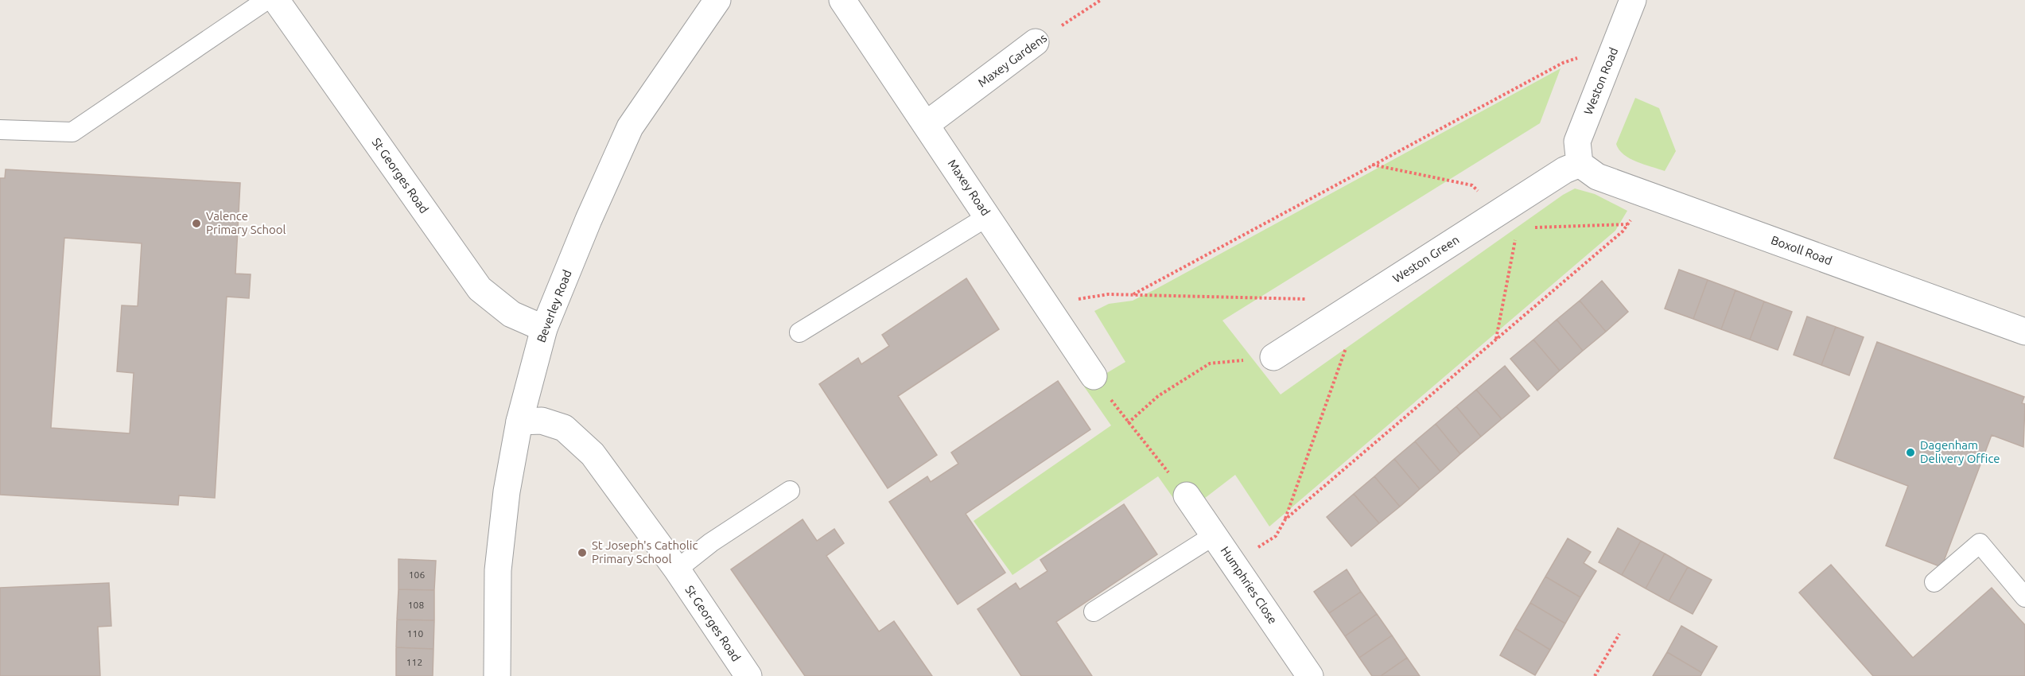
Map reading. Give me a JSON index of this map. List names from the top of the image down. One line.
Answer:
{"streets":{"street":["Maxey Gardens","Weston Road","St Georges Road","Maxey Road","Boxoll Road","Weston Green","Beverley Road","Humphries Close"]},"crossings":[["Maxey Gardens","Maxey Road"],["Weston Road","Boxoll Road"],["Weston Road","Weston Green"],["St Georges Road","Beverley Road"],["Boxoll Road","Weston Green"]],"places":["Valence Primary School","Dagenham Delivery Office","St Joseph's Catholic Primary School"],"house_numbers":["106","108","110","112"]}
